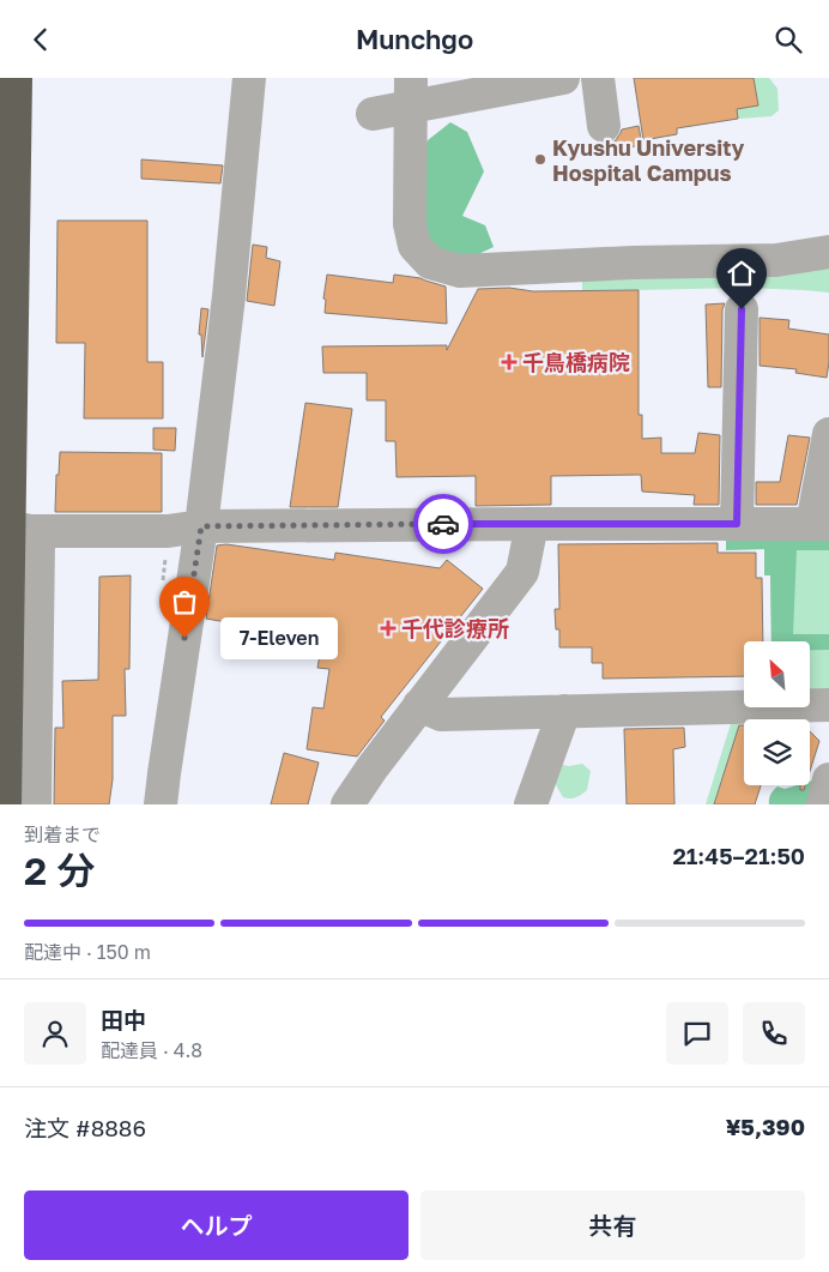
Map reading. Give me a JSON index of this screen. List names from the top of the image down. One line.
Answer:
{"places":{"other":["Kyushu University Hospital Campus","7-Eleven"],"health":["千鳥橋病院","千代診療所"]},"north":"top left","page":{"header":"Munchgo","bubble":"7-Eleven","heading":["2 分","到着まで","21:45–21:50"],"panel":["田中","配達員 · 4.8","注文 #8886","¥5,390"],"bar":"配達中 · 150 m","buttons":["ヘルプ","共有"]}}
